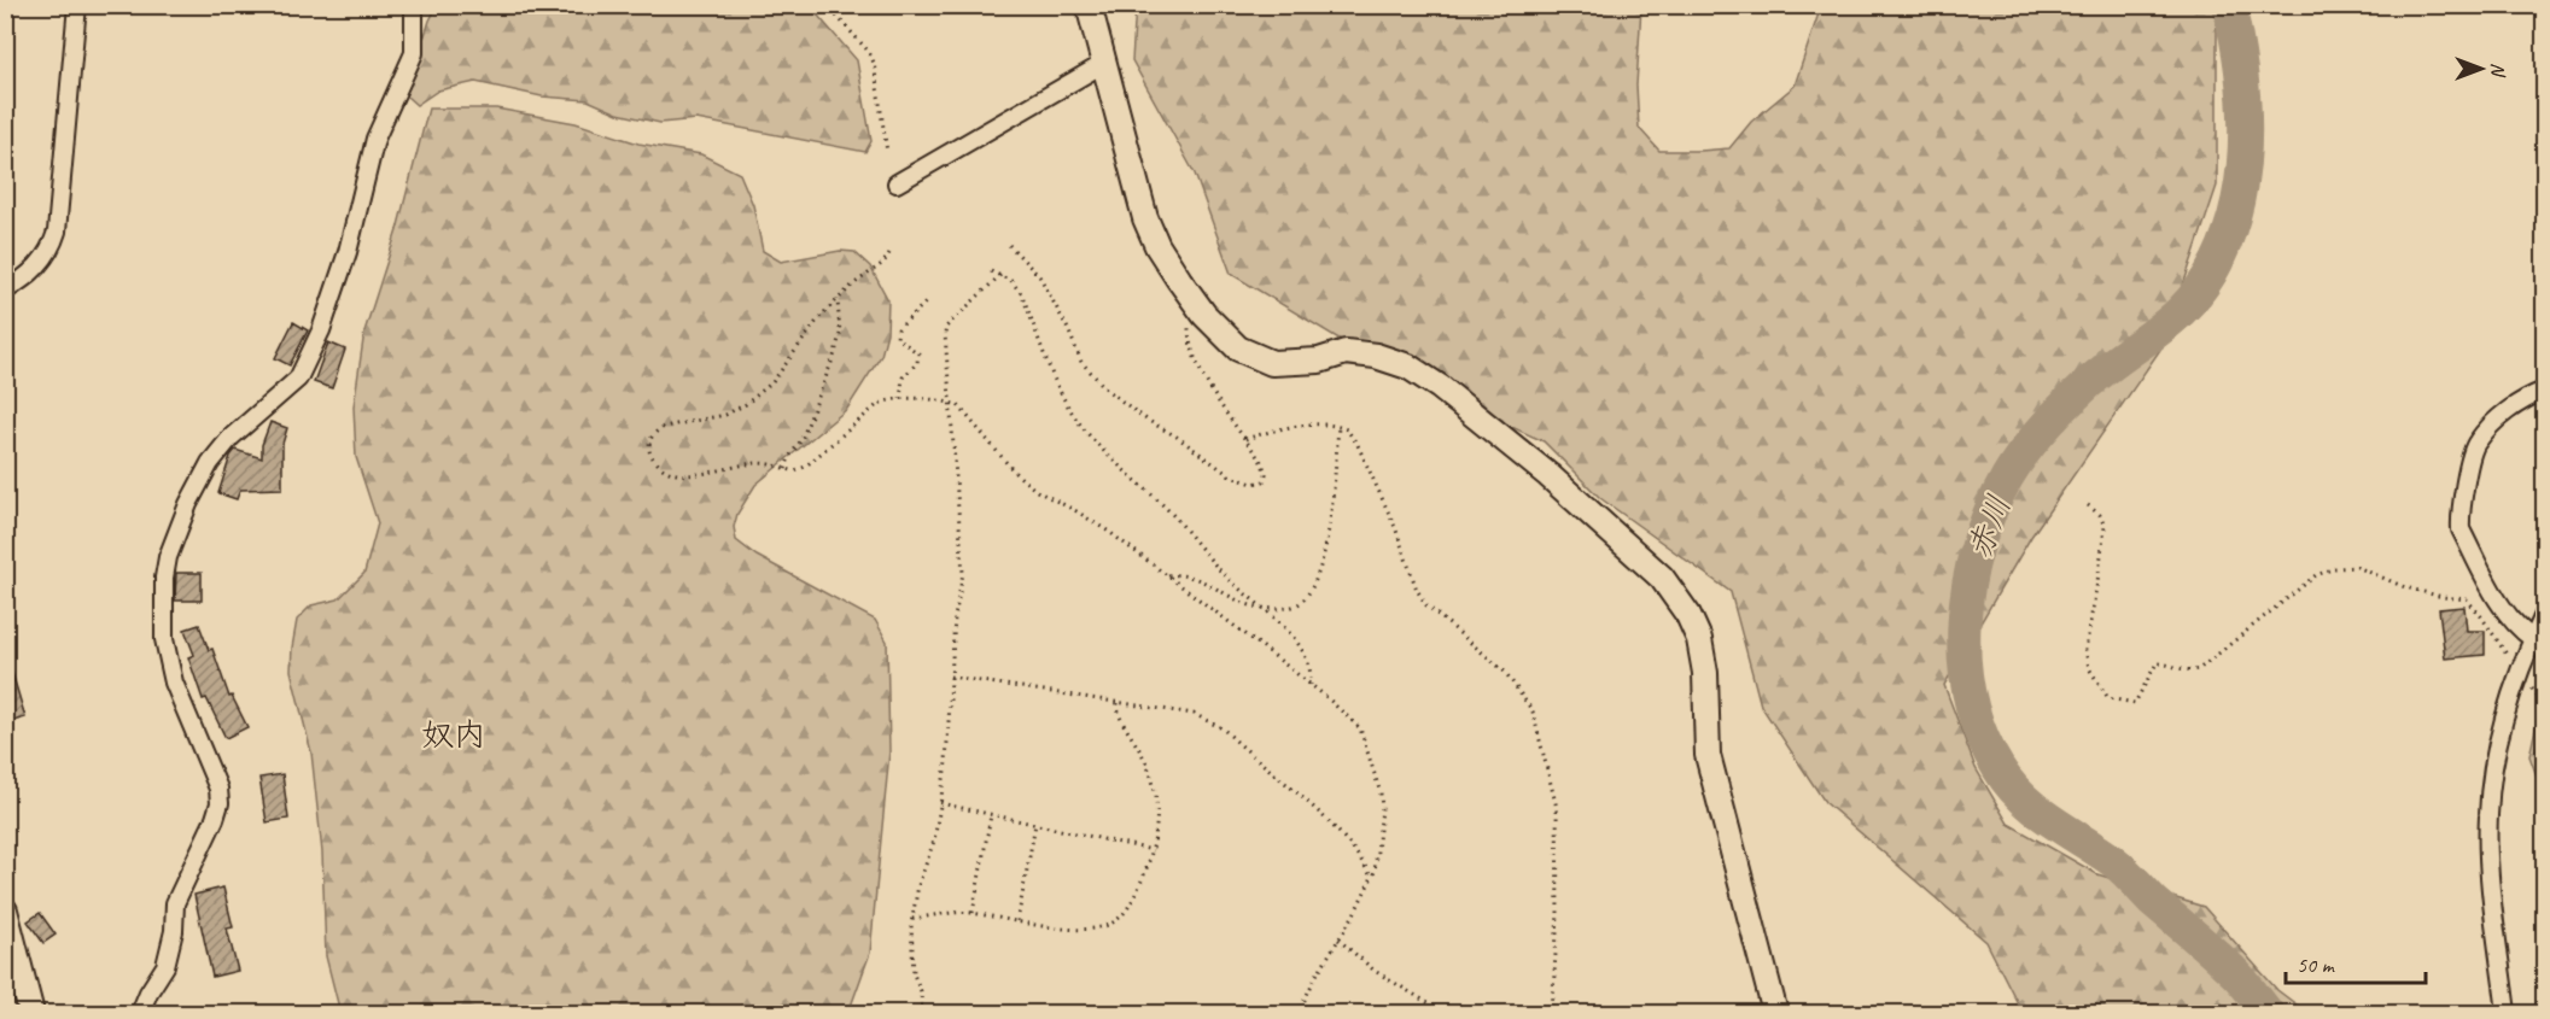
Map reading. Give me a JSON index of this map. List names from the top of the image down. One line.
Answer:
{"districts":["奴内"],"water":["赤川"],"scale_bar":"50 m","north":"right"}
